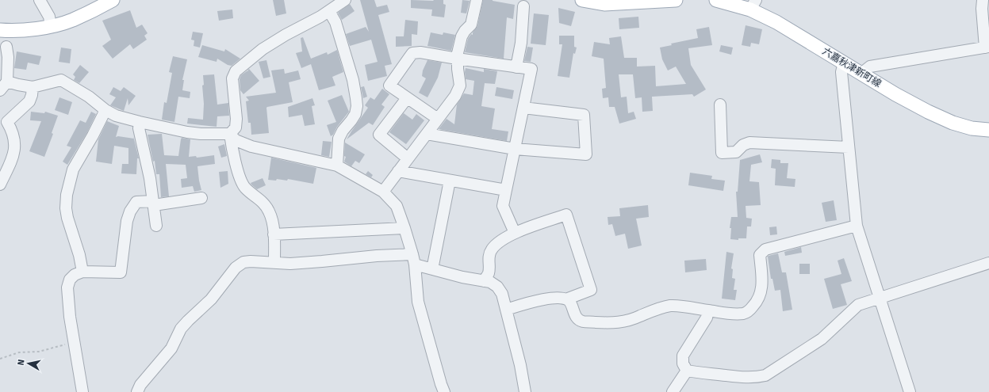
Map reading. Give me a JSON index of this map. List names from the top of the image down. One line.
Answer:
{"streets":{"main road":["六嘉秋津新町線"]},"north":"left"}
